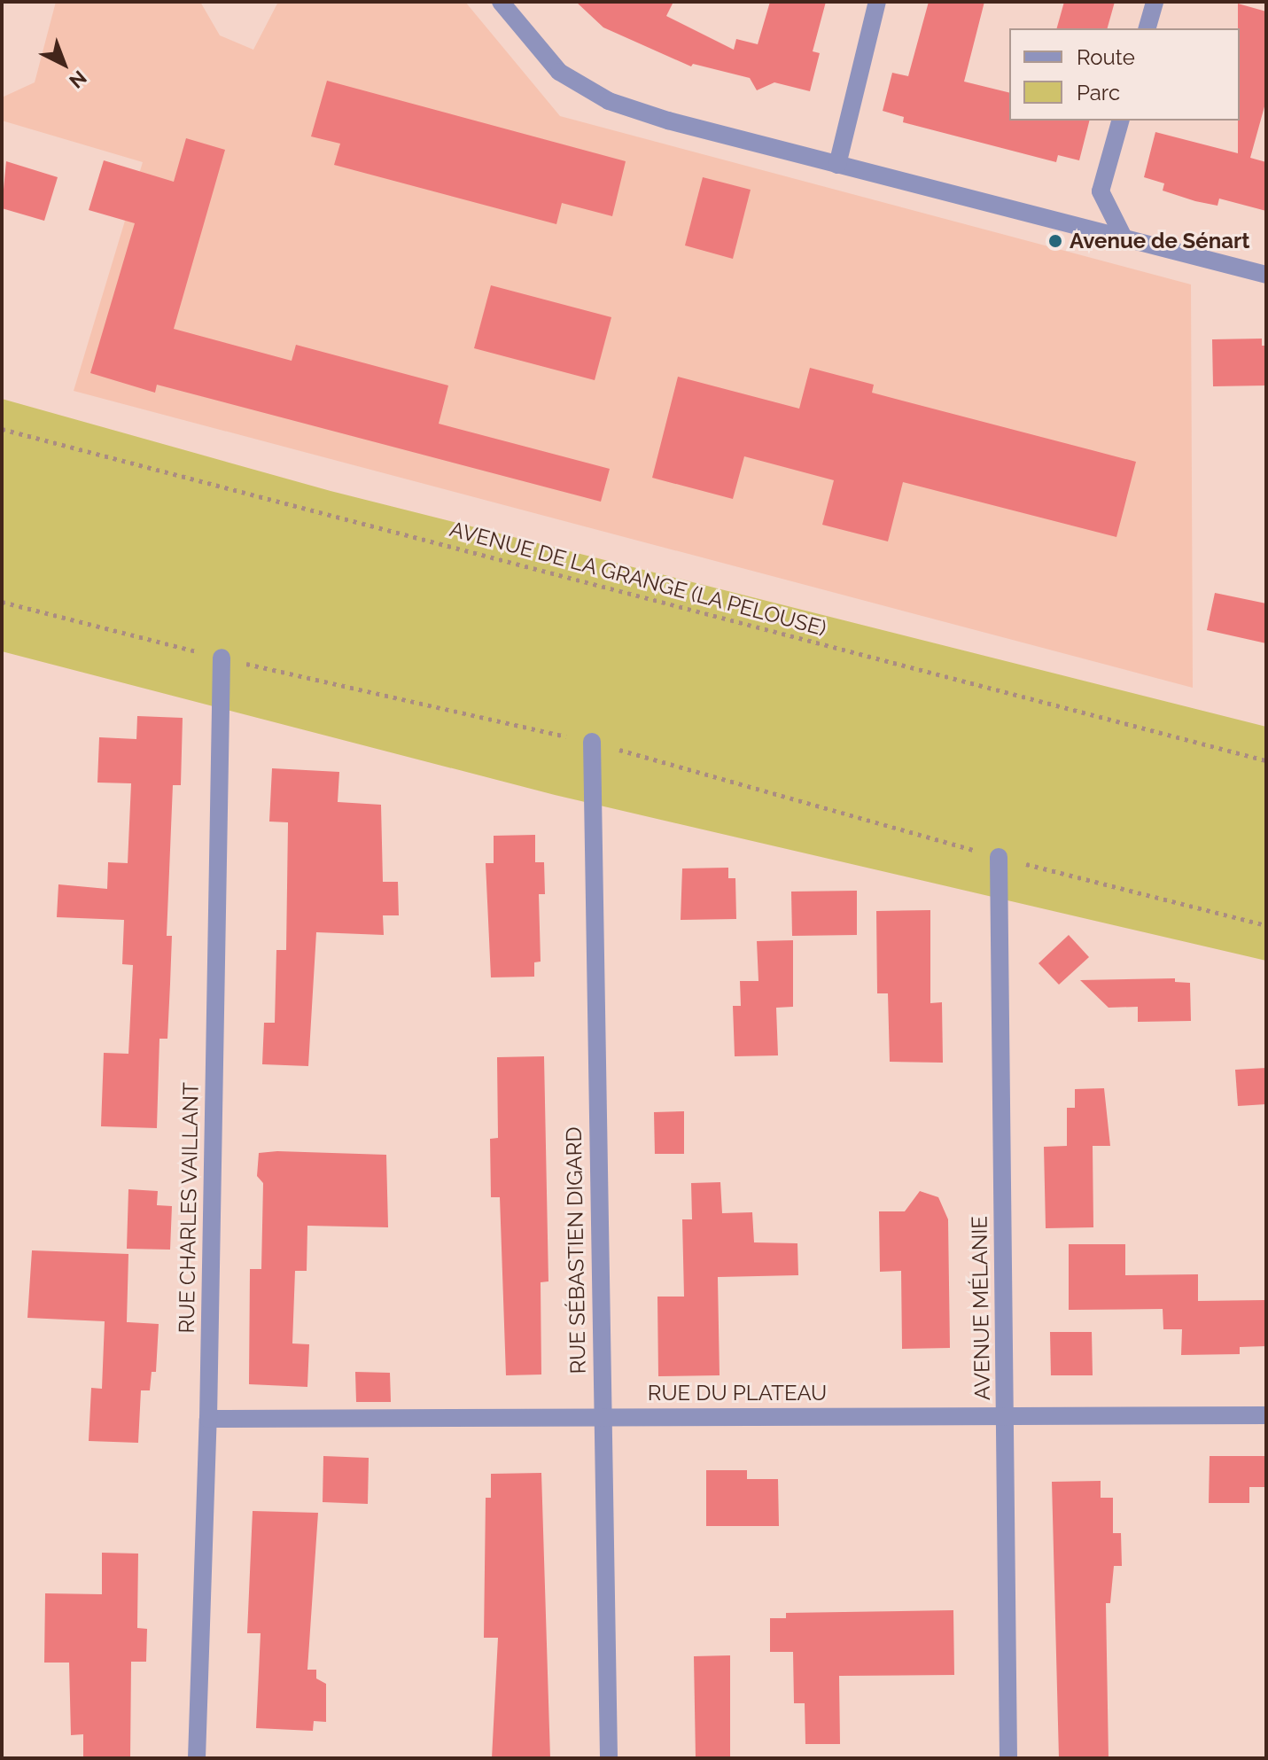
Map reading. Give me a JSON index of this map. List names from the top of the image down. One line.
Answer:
{"streets":{"street":["RUE CHARLES VAILLANT","RUE SÉBASTIEN DIGARD","AVENUE MÉLANIE","RUE DU PLATEAU"],"path":["AVENUE DE LA GRANGE (LA PELOUSE)"]},"crossings":[["RUE CHARLES VAILLANT","RUE DU PLATEAU"],["RUE SÉBASTIEN DIGARD","RUE DU PLATEAU"],["AVENUE MÉLANIE","RUE DU PLATEAU"]],"places":["Avenue de Sénart"],"legend":["Route","Parc"],"north":"bottom right"}
